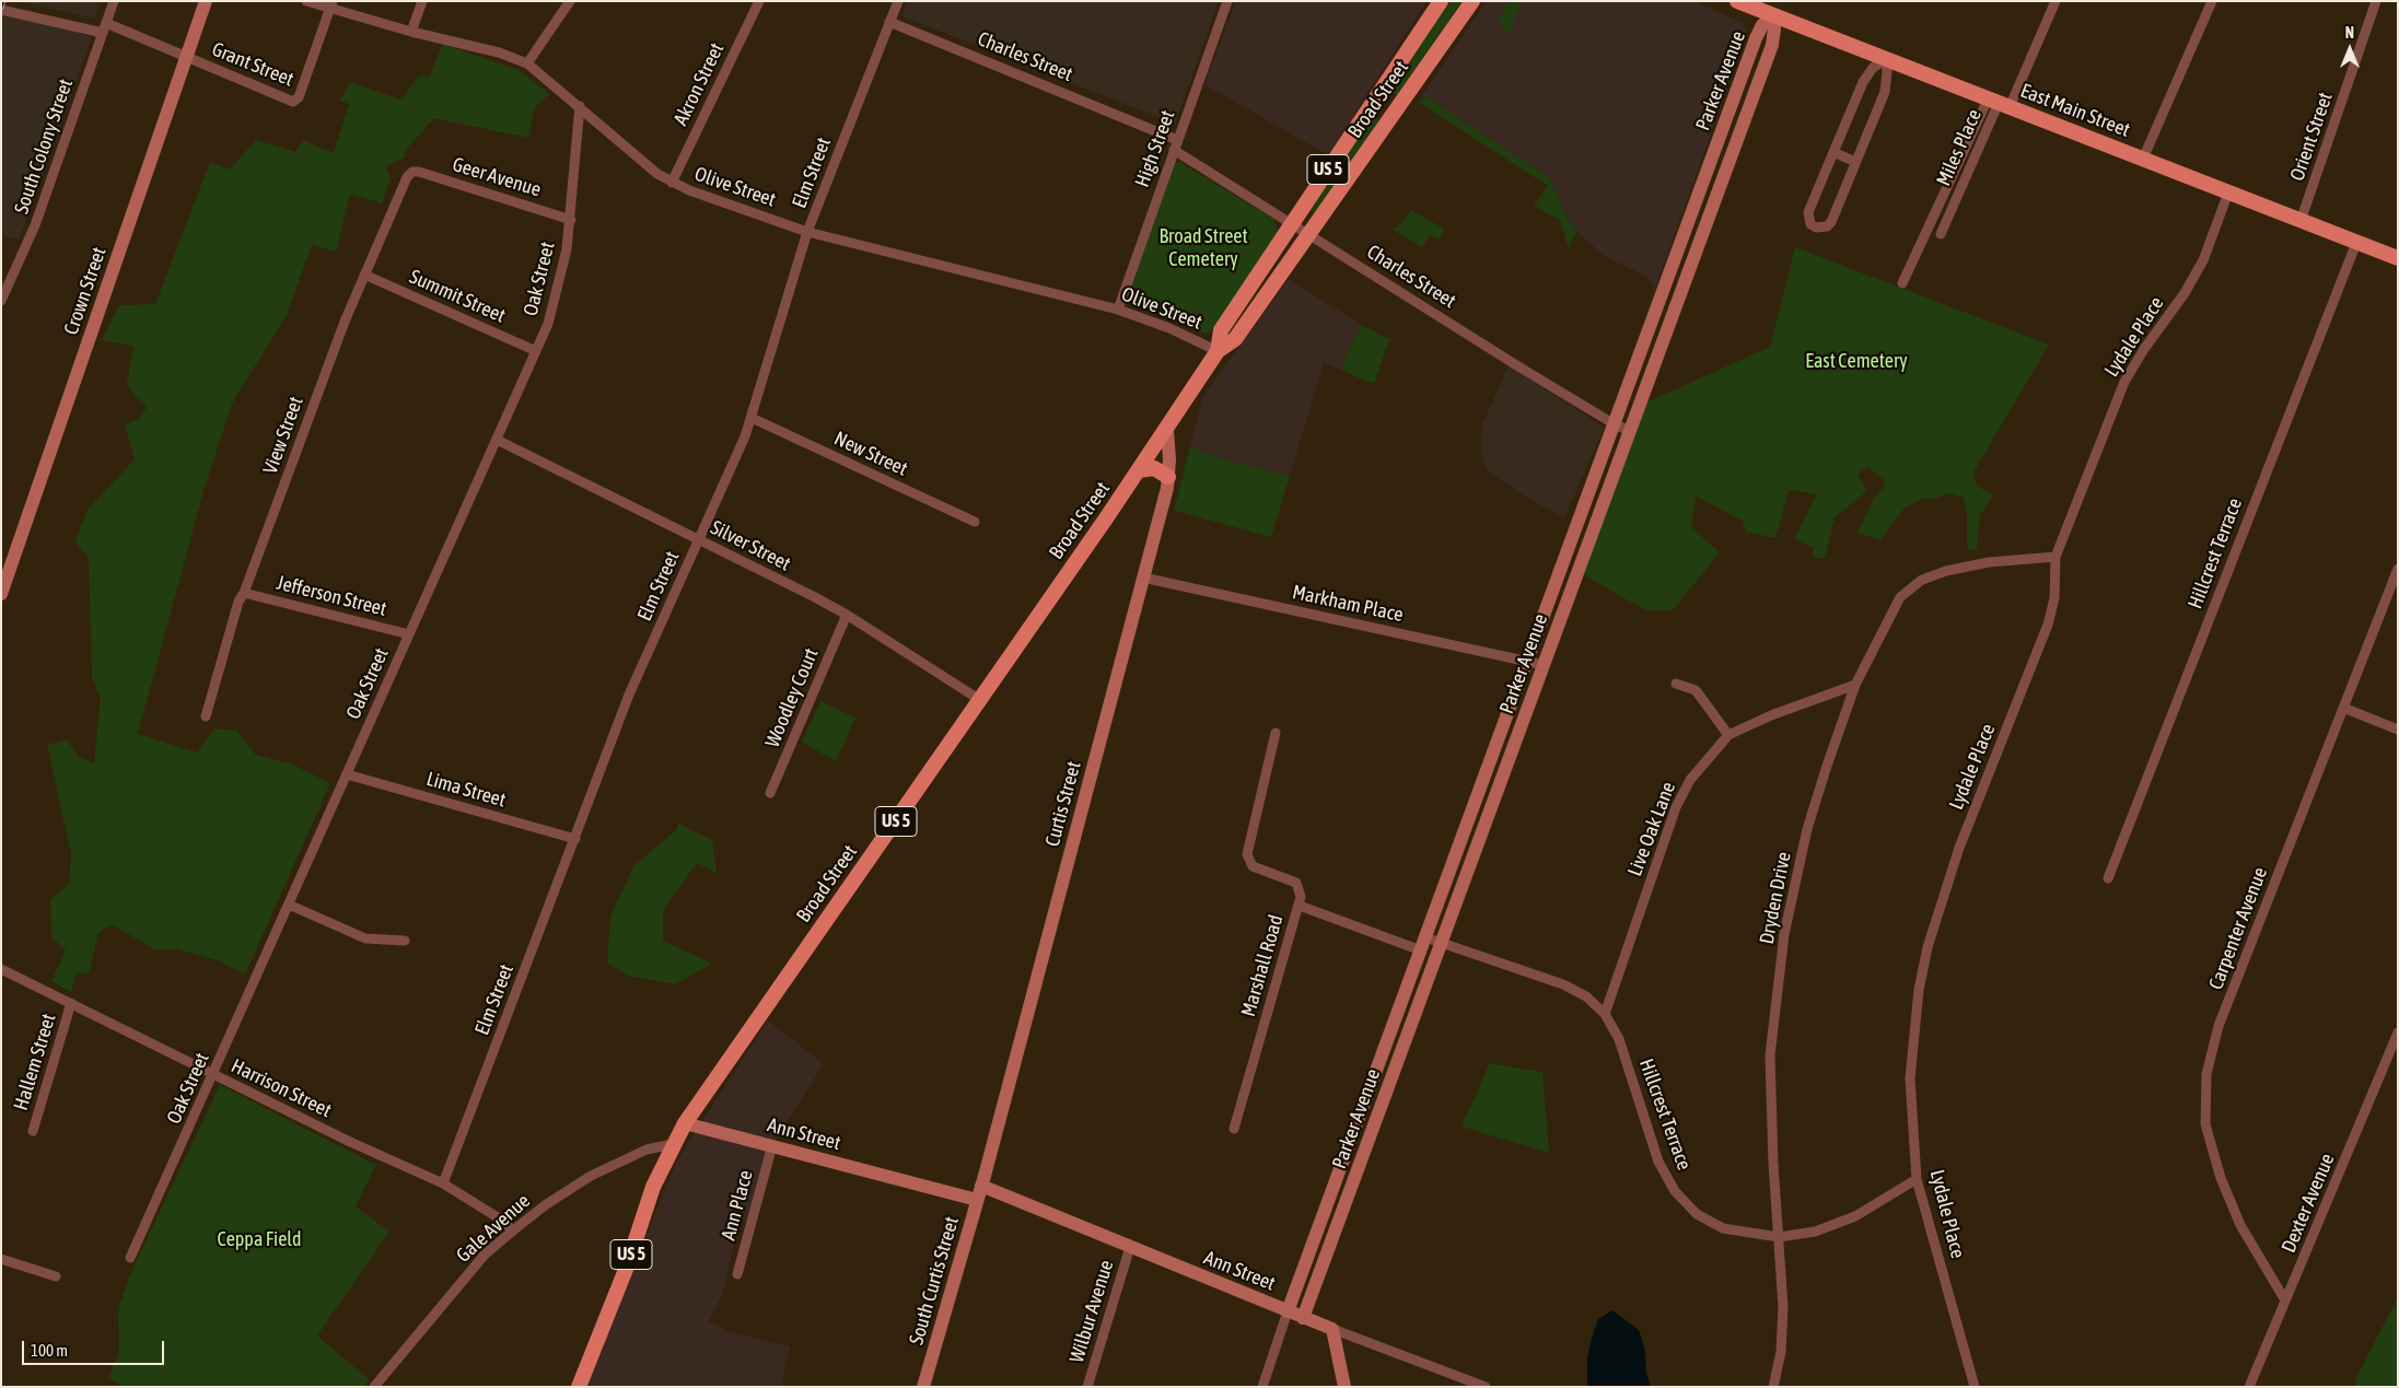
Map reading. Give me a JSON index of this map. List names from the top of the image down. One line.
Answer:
{"streets":{"main road":["Broad Street","East Main Street","US 5"],"street":["Charles Street","Grant Street","Parker Avenue","Akron Street","Orient Street","South Colony Street","Miles Place","High Street","Elm Street","Geer Avenue","Olive Street","Oak Street","Crown Street","Summit Street","Lydale Place","View Street","New Street","Silver Street","Hillcrest Terrace","Jefferson Street","Markham Place","Woodley Court","Lima Street","Curtis Street","Live Oak Lane","Dryden Drive","Carpenter Avenue","Marshall Road","Hallem Street","Harrison Street","Ann Street","Dexter Avenue","Ann Place","Gale Avenue","South Curtis Street","Wilbur Avenue"]},"crossings":[["Charles Street","Parker Avenue"],["Charles Street","Broad Street"],["Charles Street","High Street"],["Charles Street","Elm Street"],["Grant Street","South Colony Street"],["Grant Street","Olive Street"],["Grant Street","Crown Street"],["Parker Avenue","East Main Street"],["Parker Avenue","Hillcrest Terrace"],["Parker Avenue","Markham Place"],["Parker Avenue","Marshall Road"],["Parker Avenue","Ann Street"],["Akron Street","Olive Street"],["Broad Street","Olive Street"],["Broad Street","Silver Street"],["Broad Street","Curtis Street"],["Broad Street","Ann Street"],["Broad Street","Gale Avenue"],["East Main Street","Orient Street"],["East Main Street","Miles Place"],["East Main Street","Lydale Place"],["East Main Street","Hillcrest Terrace"],["High Street","Olive Street"],["Elm Street","Olive Street"],["Elm Street","New Street"],["Elm Street","Silver Street"],["Elm Street","Lima Street"],["Elm Street","Harrison Street"],["Geer Avenue","Oak Street"],["Geer Avenue","View Street"],["Olive Street","Oak Street"],["Oak Street","Summit Street"],["Oak Street","Silver Street"],["Oak Street","Jefferson Street"],["Oak Street","Lima Street"],["Oak Street","Harrison Street"],["Summit Street","View Street"],["Lydale Place","Hillcrest Terrace"],["Lydale Place","Dryden Drive"],["View Street","Jefferson Street"],["Silver Street","Woodley Court"],["Hillcrest Terrace","Live Oak Lane"],["Hillcrest Terrace","Dryden Drive"],["Hillcrest Terrace","Marshall Road"],["Markham Place","Curtis Street"],["Curtis Street","Ann Street"],["Curtis Street","South Curtis Street"],["Live Oak Lane","Dryden Drive"],["Carpenter Avenue","Dexter Avenue"],["Hallem Street","Harrison Street"],["Harrison Street","Gale Avenue"],["Ann Street","Ann Place"],["Ann Street","South Curtis Street"],["Ann Street","Wilbur Avenue"]],"parks":["Broad Street Cemetery","East Cemetery","Ceppa Field"],"scale_bar":"100 m","north":"top"}
